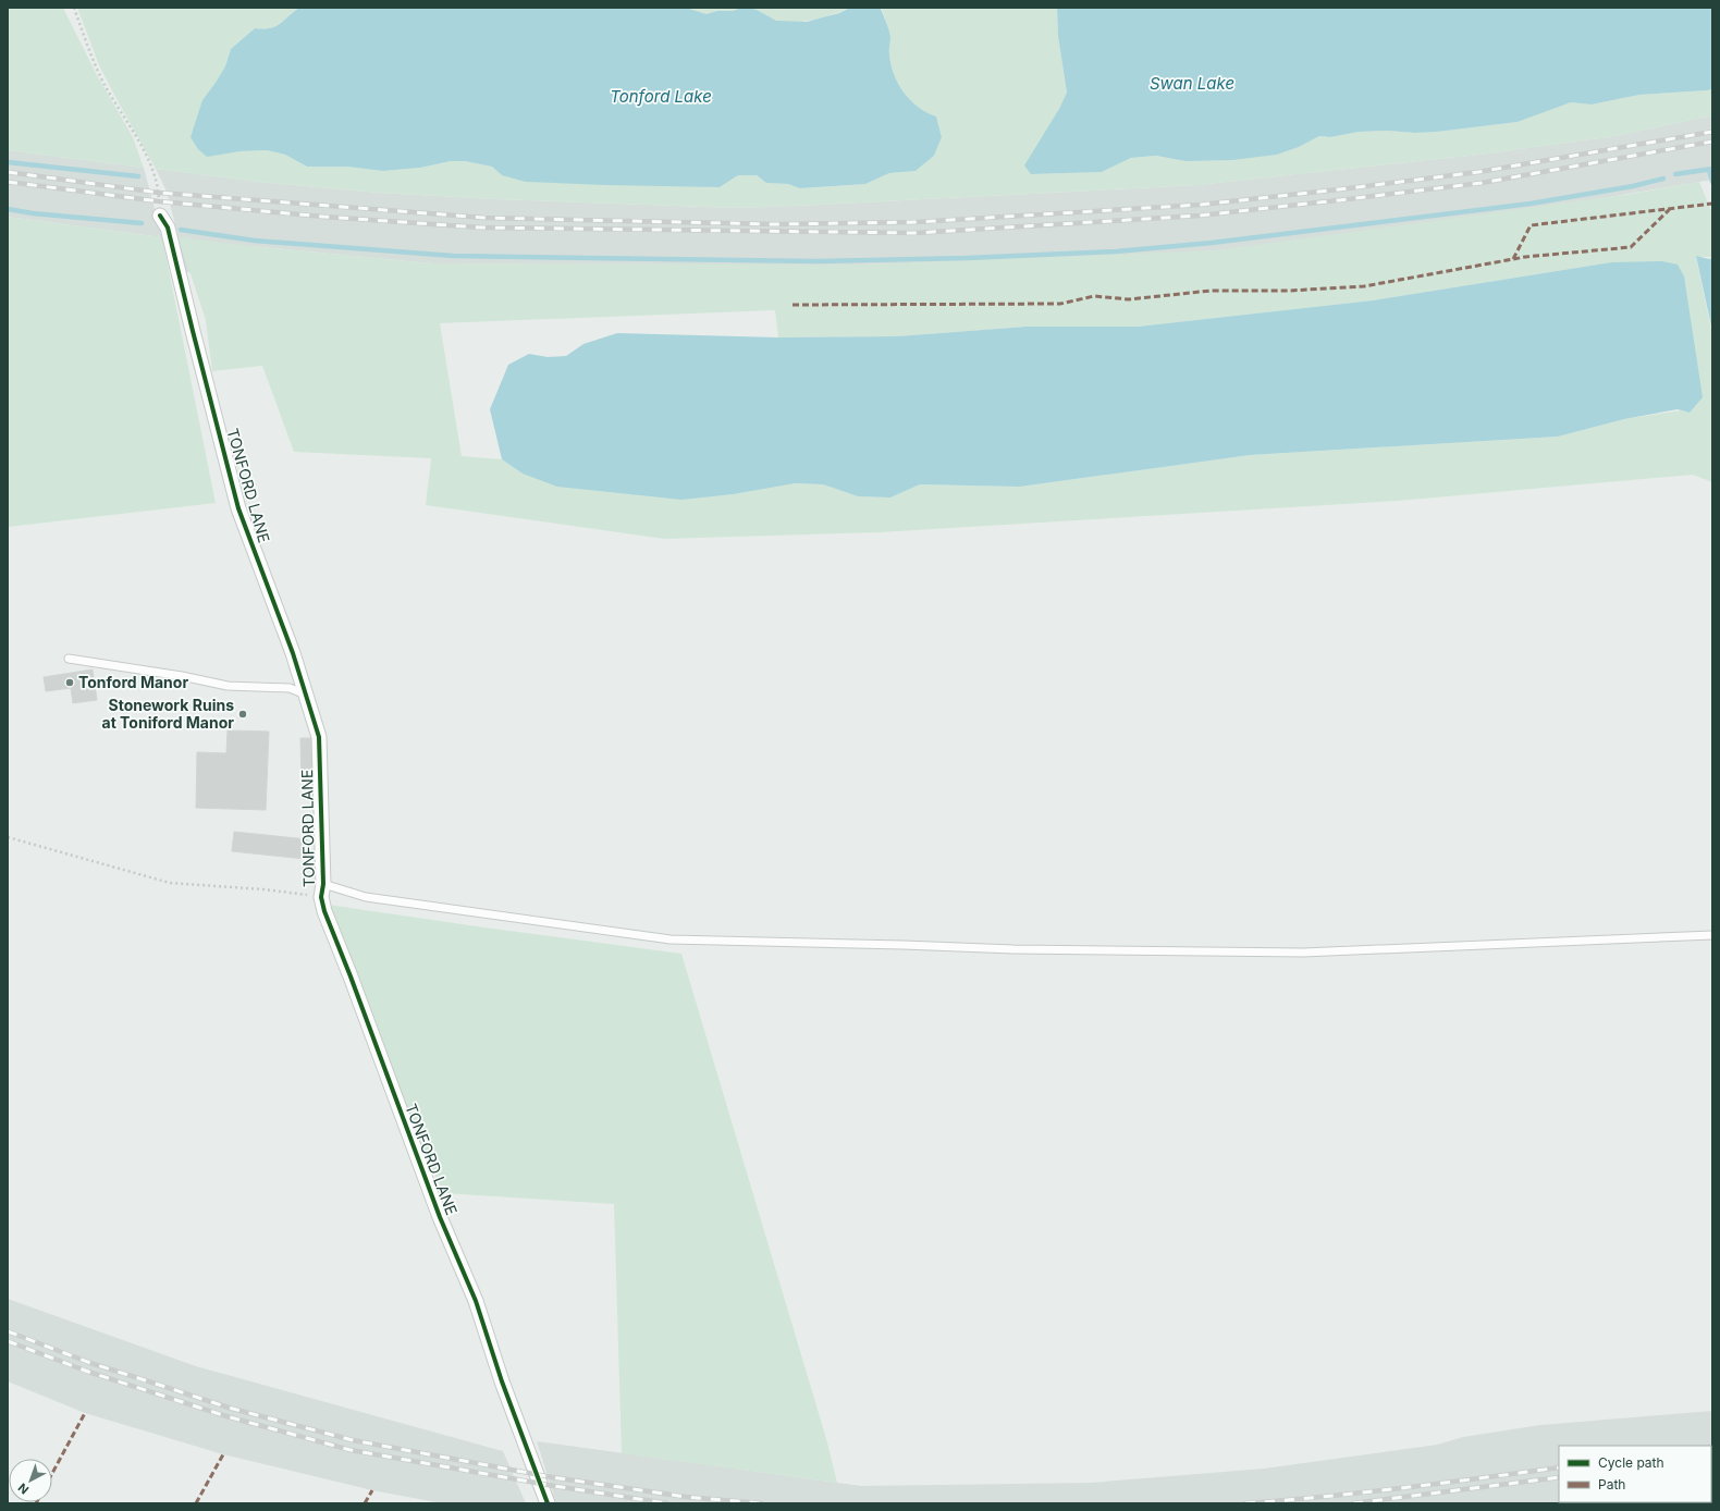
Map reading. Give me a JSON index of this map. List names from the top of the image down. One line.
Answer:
{"streets":{"street":["TONFORD LANE"]},"water":["Swan Lake","Tonford Lake"],"places":["Tonford Manor","Stonework Ruins at Toniford Manor"],"legend":["Cycle path","Path"],"north":"bottom left"}
